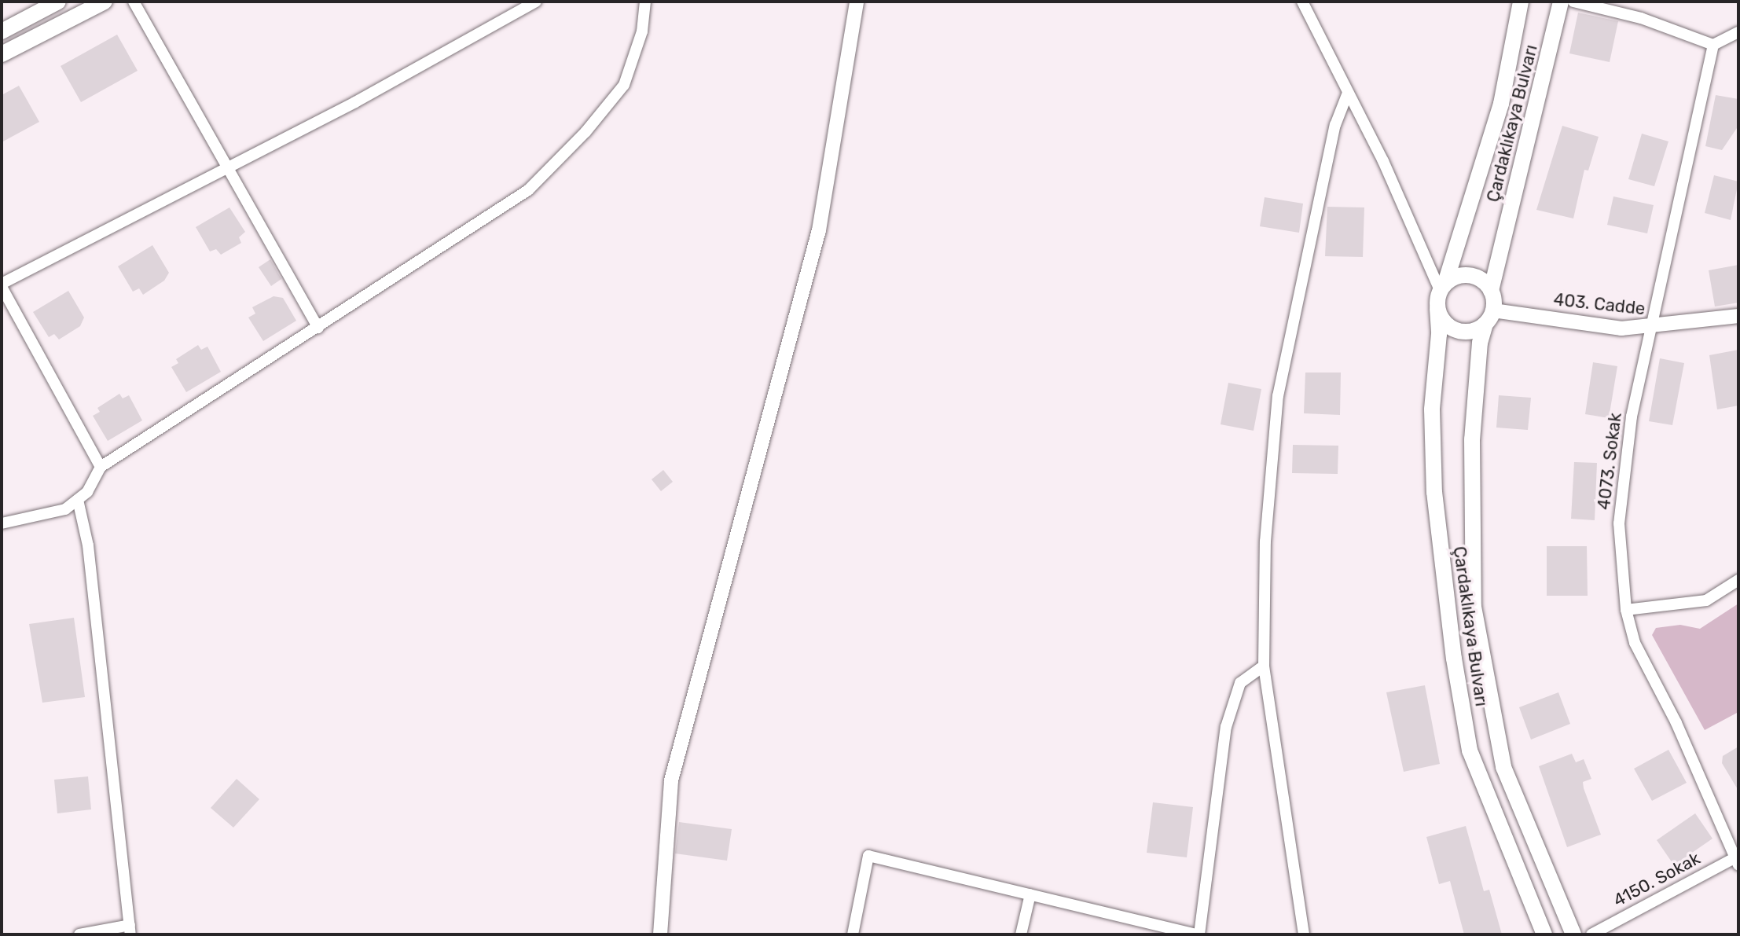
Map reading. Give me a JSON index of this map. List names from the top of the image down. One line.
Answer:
{"streets":{"main road":["Çardaklıkaya Bulvarı"],"street":["403. Cadde","4073. Sokak","4150. Sokak"]},"crossings":[["Çardaklıkaya Bulvarı","403. Cadde"],["403. Cadde","4073. Sokak"],["4073. Sokak","4150. Sokak"]]}
